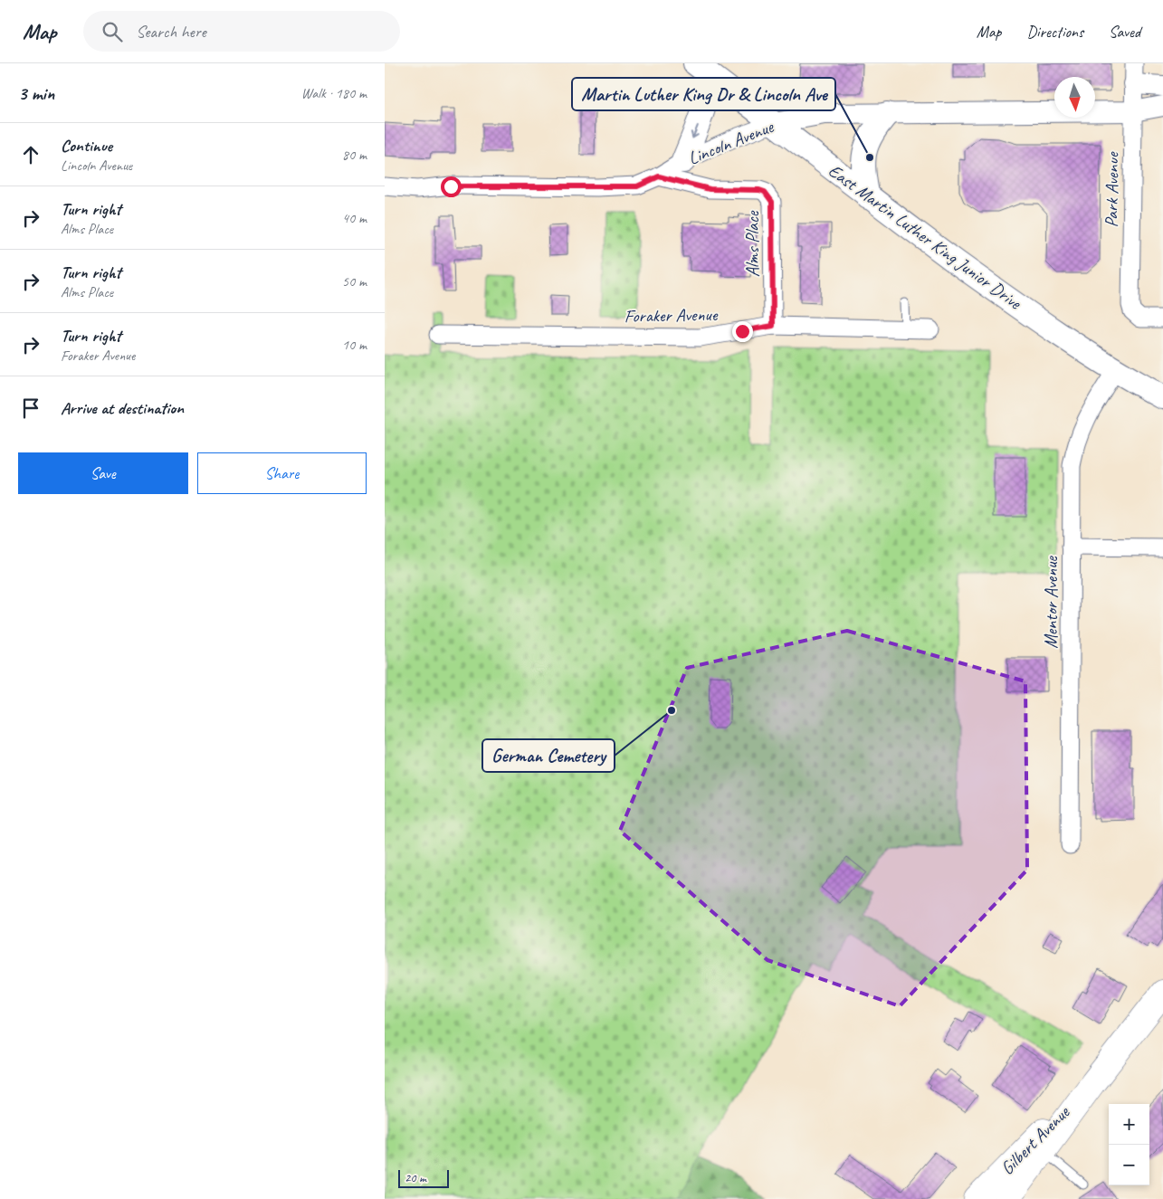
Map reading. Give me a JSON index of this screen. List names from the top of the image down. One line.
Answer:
{"streets":{"main road":["East Martin Luther King Junior Drive","Gilbert Avenue"],"street":["Lincoln Avenue","Park Avenue","Alms Place","Foraker Avenue","Mentor Avenue"]},"crossings":[["Lincoln Avenue","Park Avenue"],["Lincoln Avenue","East Martin Luther King Junior Drive"],["Lincoln Avenue","Alms Place"],["East Martin Luther King Junior Drive","Mentor Avenue"],["Alms Place","Foraker Avenue"]],"places":["Martin Luther King Dr & Lincoln Ave","German Cemetery"],"scale_bar":"20 m","north":"bottom","page":{"header":"Map","search":"Search here","nav":["Map","Directions","Saved"],"heading":["3 min","Walk · 180 m"],"list":[["Continue","Lincoln Avenue","80 m"],["Turn right","Alms Place","40 m"],["Turn right","Alms Place","50 m"],["Turn right","Foraker Avenue","10 m"],"Arrive at destination"],"buttons":["Save","Share"],"map_buttons":["+","−"],"scale":"20 m"}}
